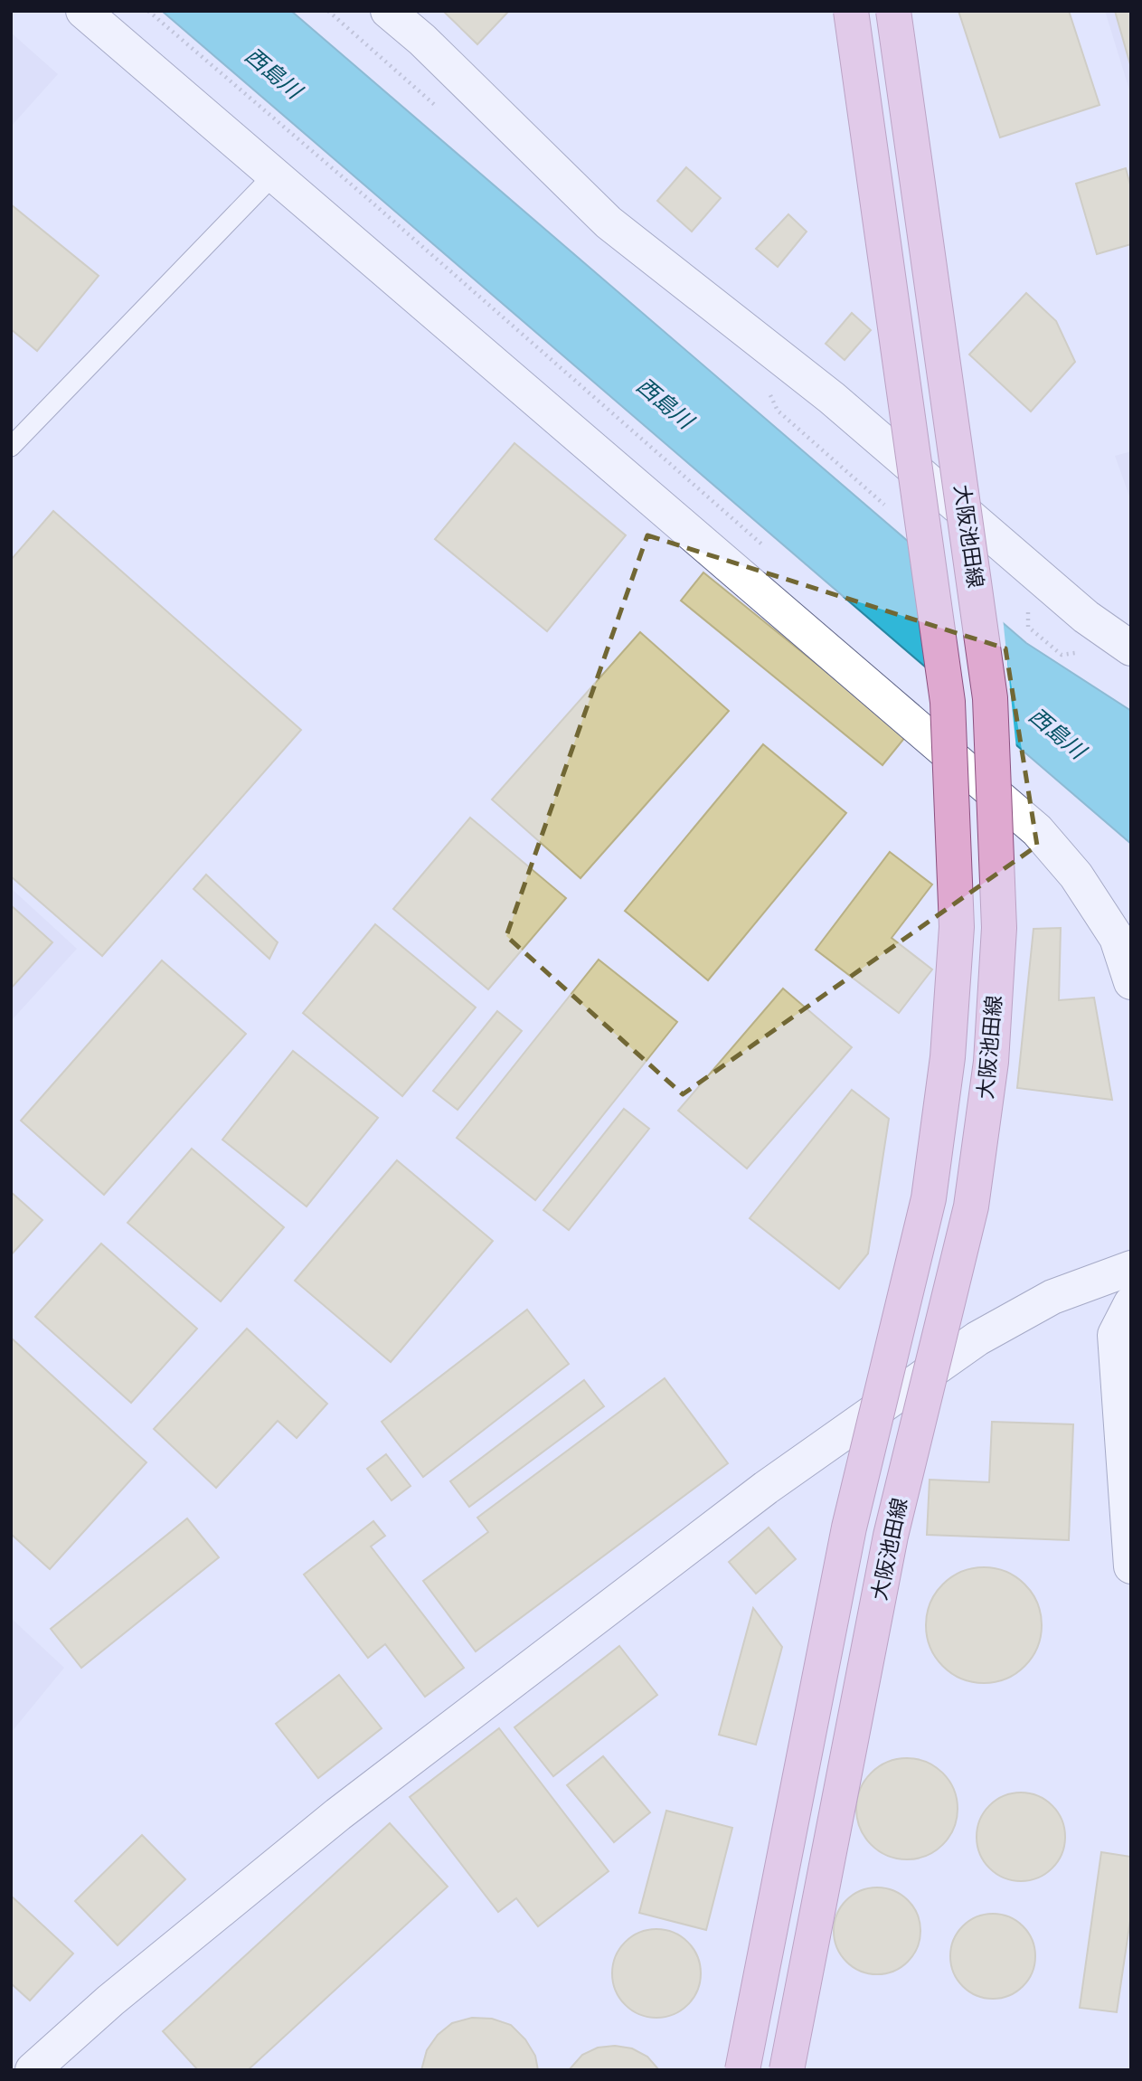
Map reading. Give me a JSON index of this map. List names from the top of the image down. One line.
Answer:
{"streets":{"main road":["大阪池田線"]},"water":["西島川"]}
